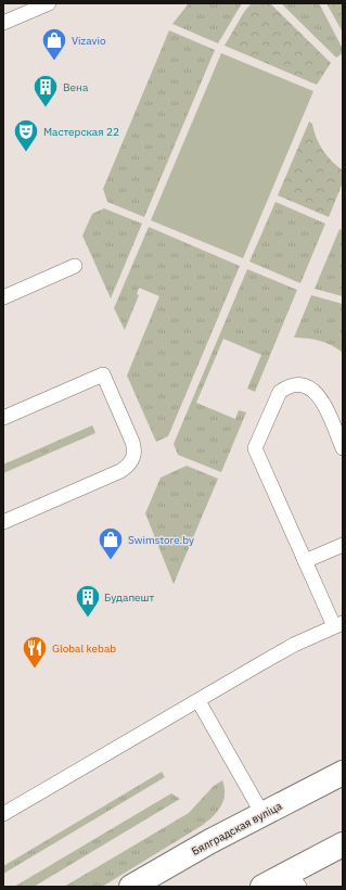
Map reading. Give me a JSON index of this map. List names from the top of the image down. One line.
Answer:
{"streets":{"street":["Бялградская вуліца"]},"places":{"shop":["Vizavio","Swimstore.by"],"building":["Вена","Будапешт"],"theatre":["Мастерская 22"],"restaurant":["Global kebab"]}}
